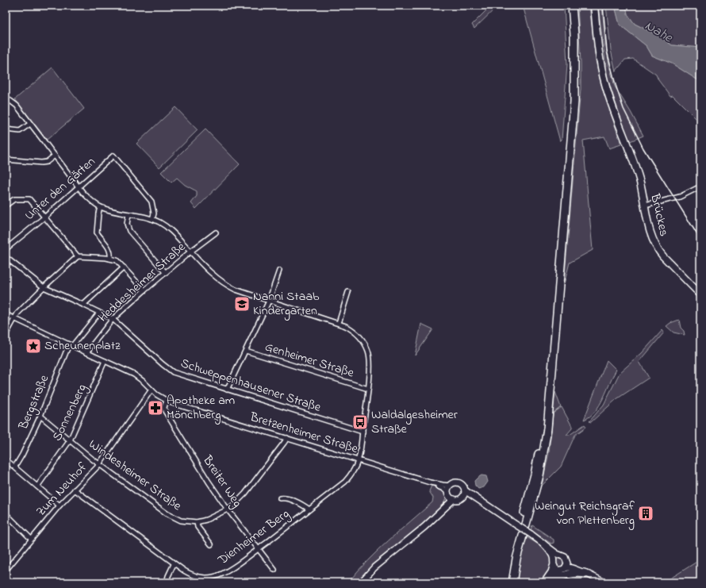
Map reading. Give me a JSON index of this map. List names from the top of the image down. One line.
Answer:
{"streets":{"main road":["Brückes"],"street":["Unter den Gärten","Heddesheimer Straße","Genheimer Straße","Schweppenhausener Straße","Bergstraße","Sonnenberg","Bretzenheimer Straße","Windesheimer Straße","Breiter Weg","Zum Neuhof","Dienheimer Berg"]},"crossings":[["Heddesheimer Straße","Schweppenhausener Straße"],["Heddesheimer Straße","Bretzenheimer Straße"],["Schweppenhausener Straße","Bergstraße"],["Bergstraße","Bretzenheimer Straße"],["Bergstraße","Windesheimer Straße"],["Sonnenberg","Bretzenheimer Straße"],["Sonnenberg","Windesheimer Straße"],["Bretzenheimer Straße","Windesheimer Straße"],["Bretzenheimer Straße","Breiter Weg"],["Bretzenheimer Straße","Zum Neuhof"],["Bretzenheimer Straße","Dienheimer Berg"],["Windesheimer Straße","Breiter Weg"],["Windesheimer Straße","Zum Neuhof"],["Breiter Weg","Dienheimer Berg"],["Zum Neuhof","Dienheimer Berg"]],"water":["Nahe"],"places":{"school or university":["Nanni Staab Kindergarten"],"place":["Scheunenplatz"],"pharmacy":["Apotheke am Mönchberg"],"bus stop":["Waldalgesheimer Straße"],"building":["Weingut Reichsgraf von Plettenberg"]}}
